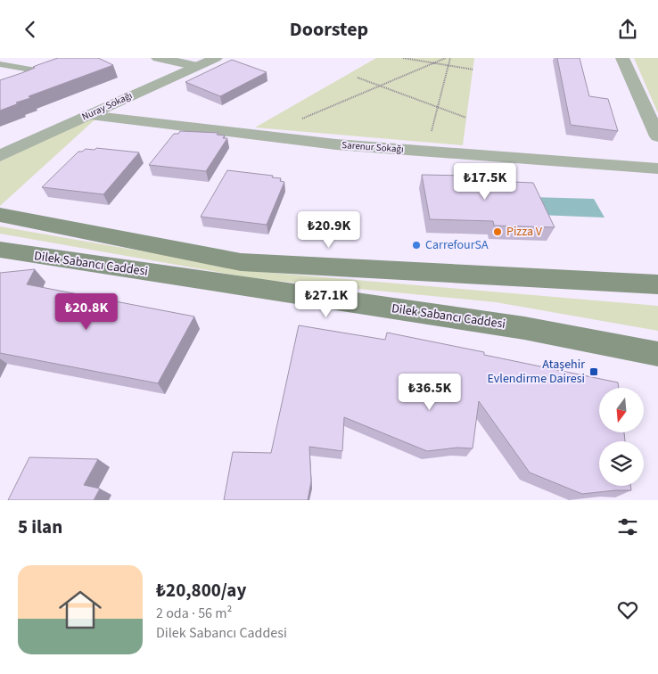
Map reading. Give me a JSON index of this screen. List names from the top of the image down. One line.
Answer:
{"streets":{"main road":["Dilek Sabancı Caddesi"],"street":["Nuray Sokağı","Sarenur Sokağı"]},"crossings":[["Nuray Sokağı","Sarenur Sokağı"]],"places":{"other":["Pizza V","CarrefourSA"],"transit":["Ataşehir Evlendirme Dairesi"]},"north":"bottom","page":{"header":"Doorstep","price":["₺17.5K","₺20.9K","₺27.1K","₺20.8K","₺36.5K"],"heading":"5 ilan","list":[{"name":"₺20,800/ay","note":"2 oda · 56 m² · Dilek Sabancı Caddesi"}]}}
